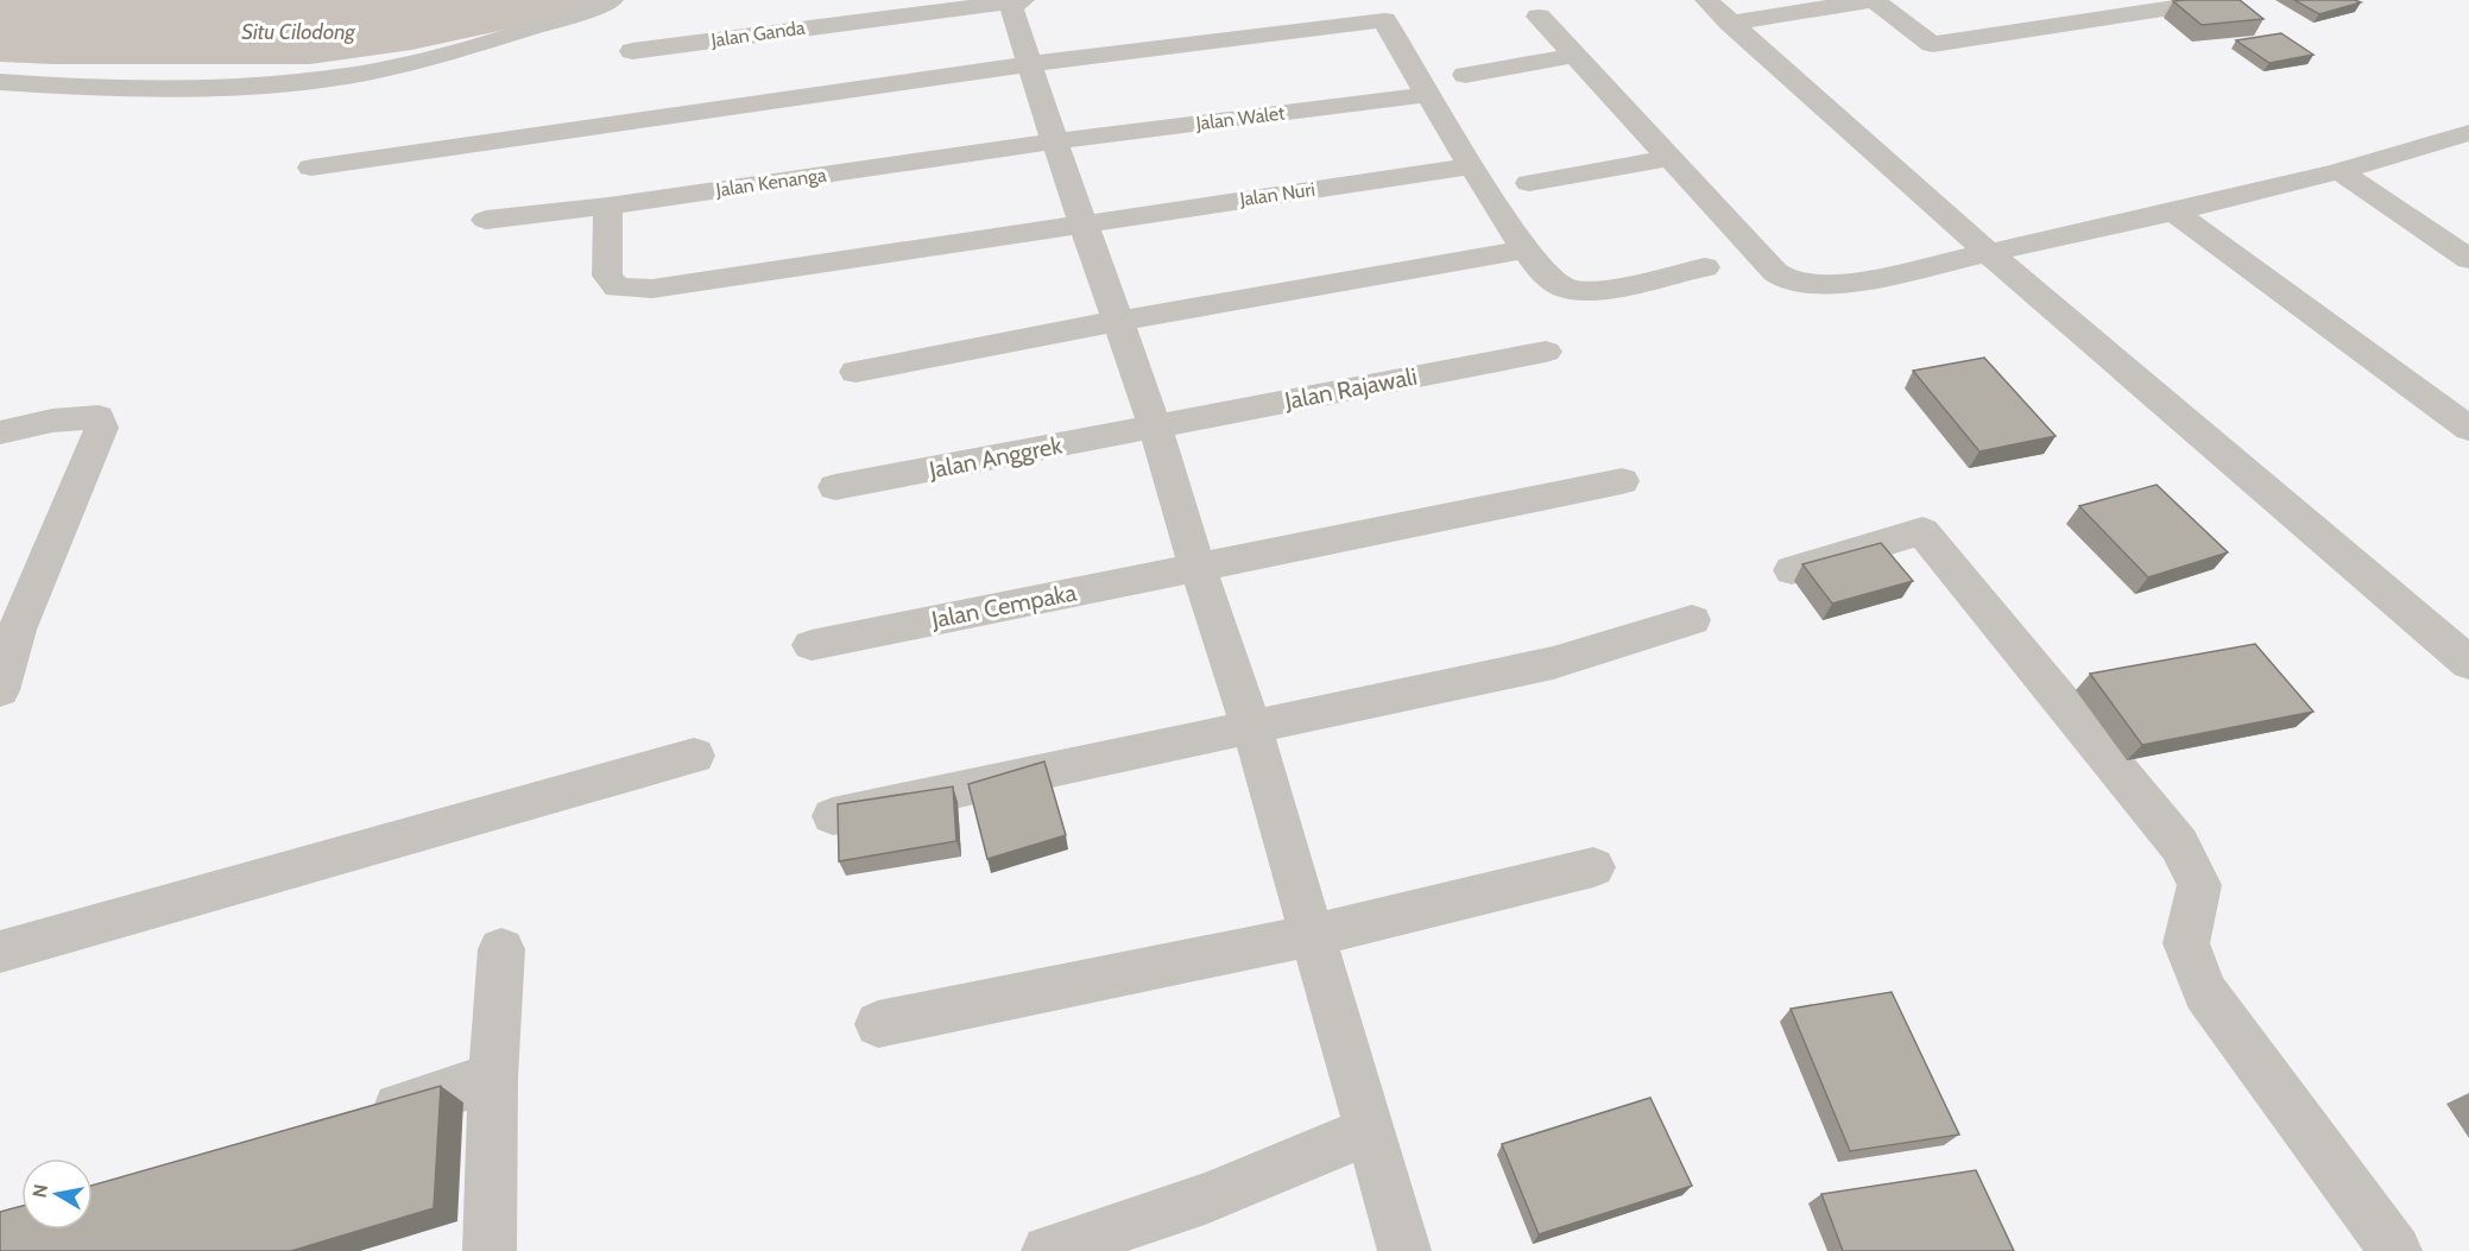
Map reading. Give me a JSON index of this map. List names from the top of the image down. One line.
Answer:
{"streets":{"street":["Jalan Ganda","Jalan Walet","Jalan Kenanga","Jalan Nuri","Jalan Rajawali","Jalan Anggrek","Jalan Cempaka"]},"crossings":[["Jalan Walet","Jalan Kenanga"],["Jalan Kenanga","Jalan Nuri"],["Jalan Rajawali","Jalan Anggrek"]],"water":["Situ Cilodong"],"north":"left"}
